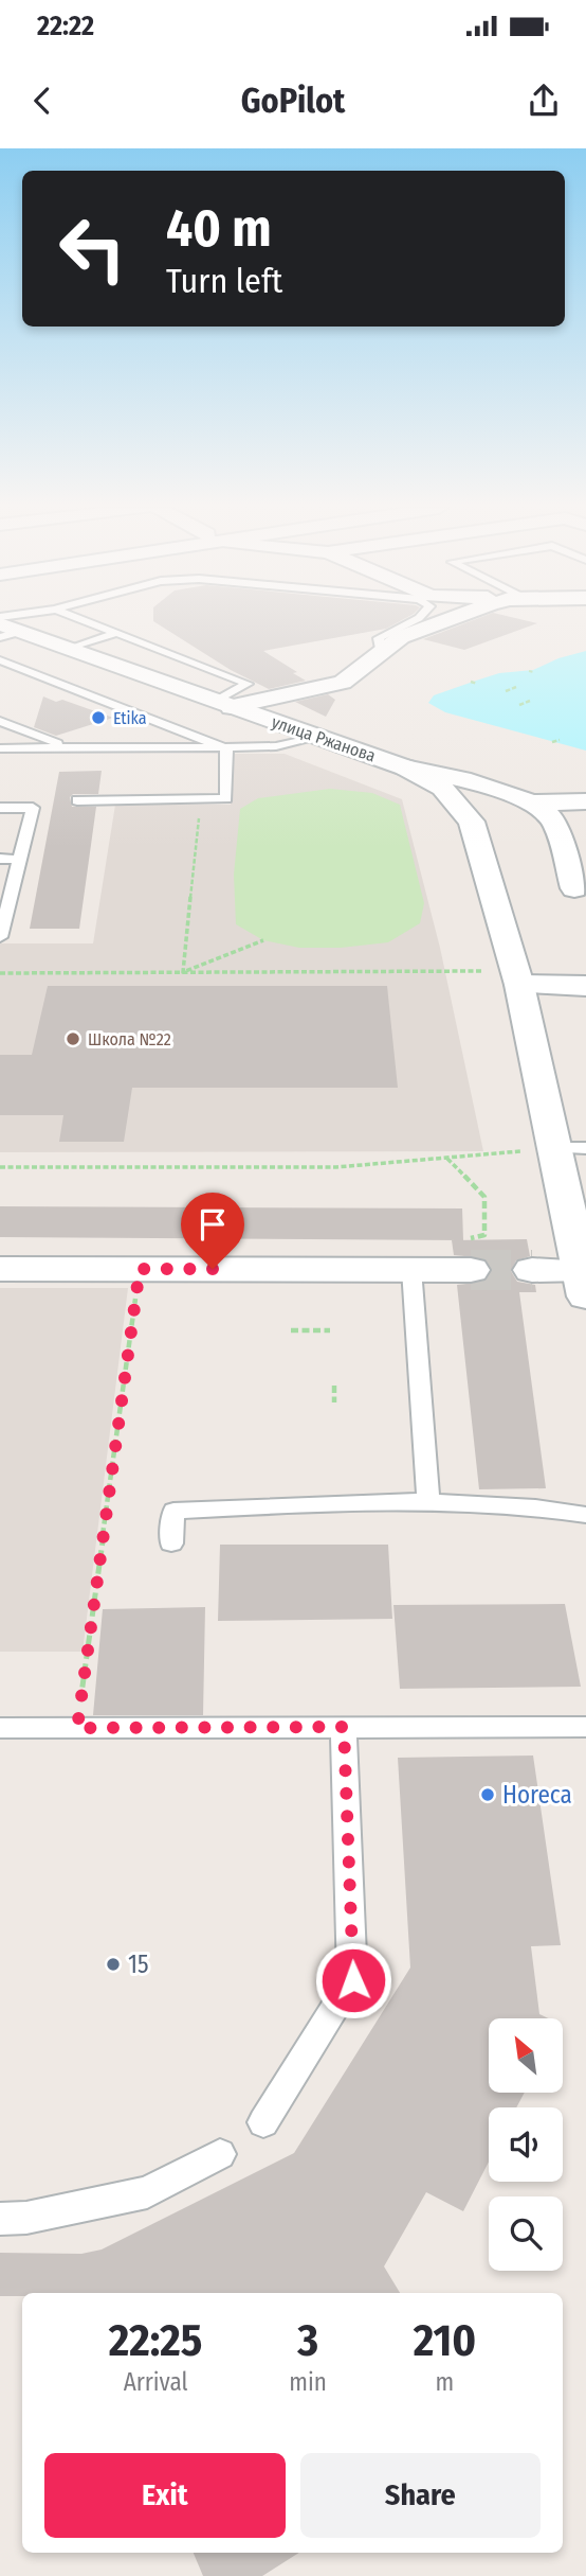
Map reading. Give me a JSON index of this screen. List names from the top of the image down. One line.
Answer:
{"streets":{"street":["улица Ржанова"]},"places":["Etika","Школа №22","Horeca","15"],"north":"top left","page":{"status":"22:22","header":"GoPilot","turn":["40 m","Turn left"],"eta":["22:25","Arrival","3","min","210","m"],"buttons":["Exit","Share"]}}
